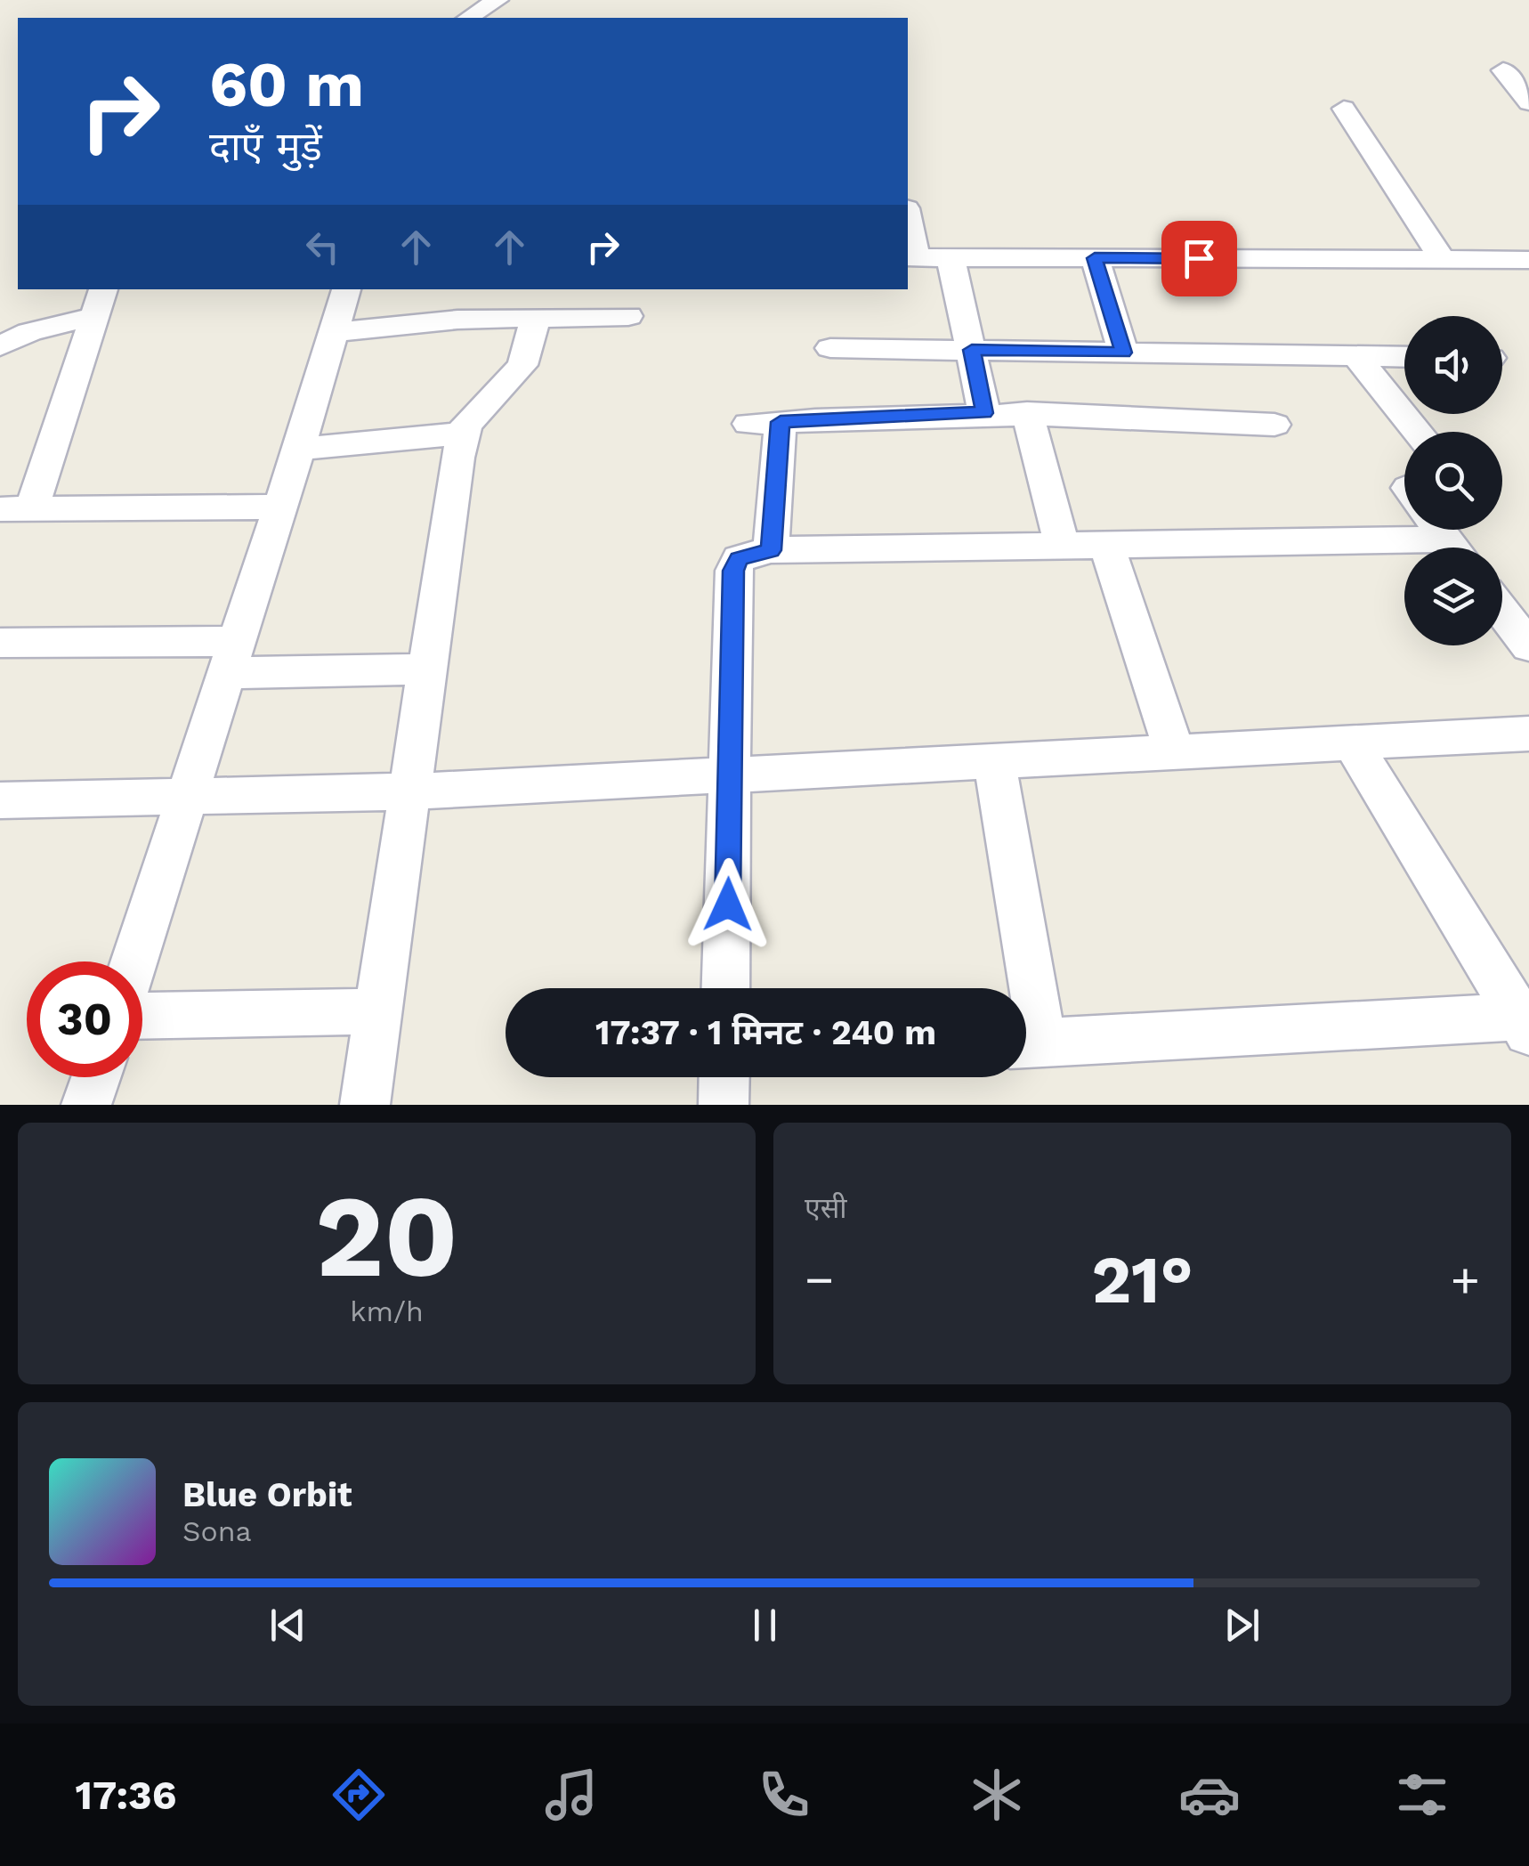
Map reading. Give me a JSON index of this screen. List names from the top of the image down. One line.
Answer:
{"page":{"turn":["60 m","दाएँ मुड़ें"],"limit":"30","trip":"17:37 · 1 मिनट · 240 m","tile":[["20","km/h"],"एसी"],"heat":["−","21°","+"],"song":["Blue Orbit","Sona"],"tabs":"17:36"}}
